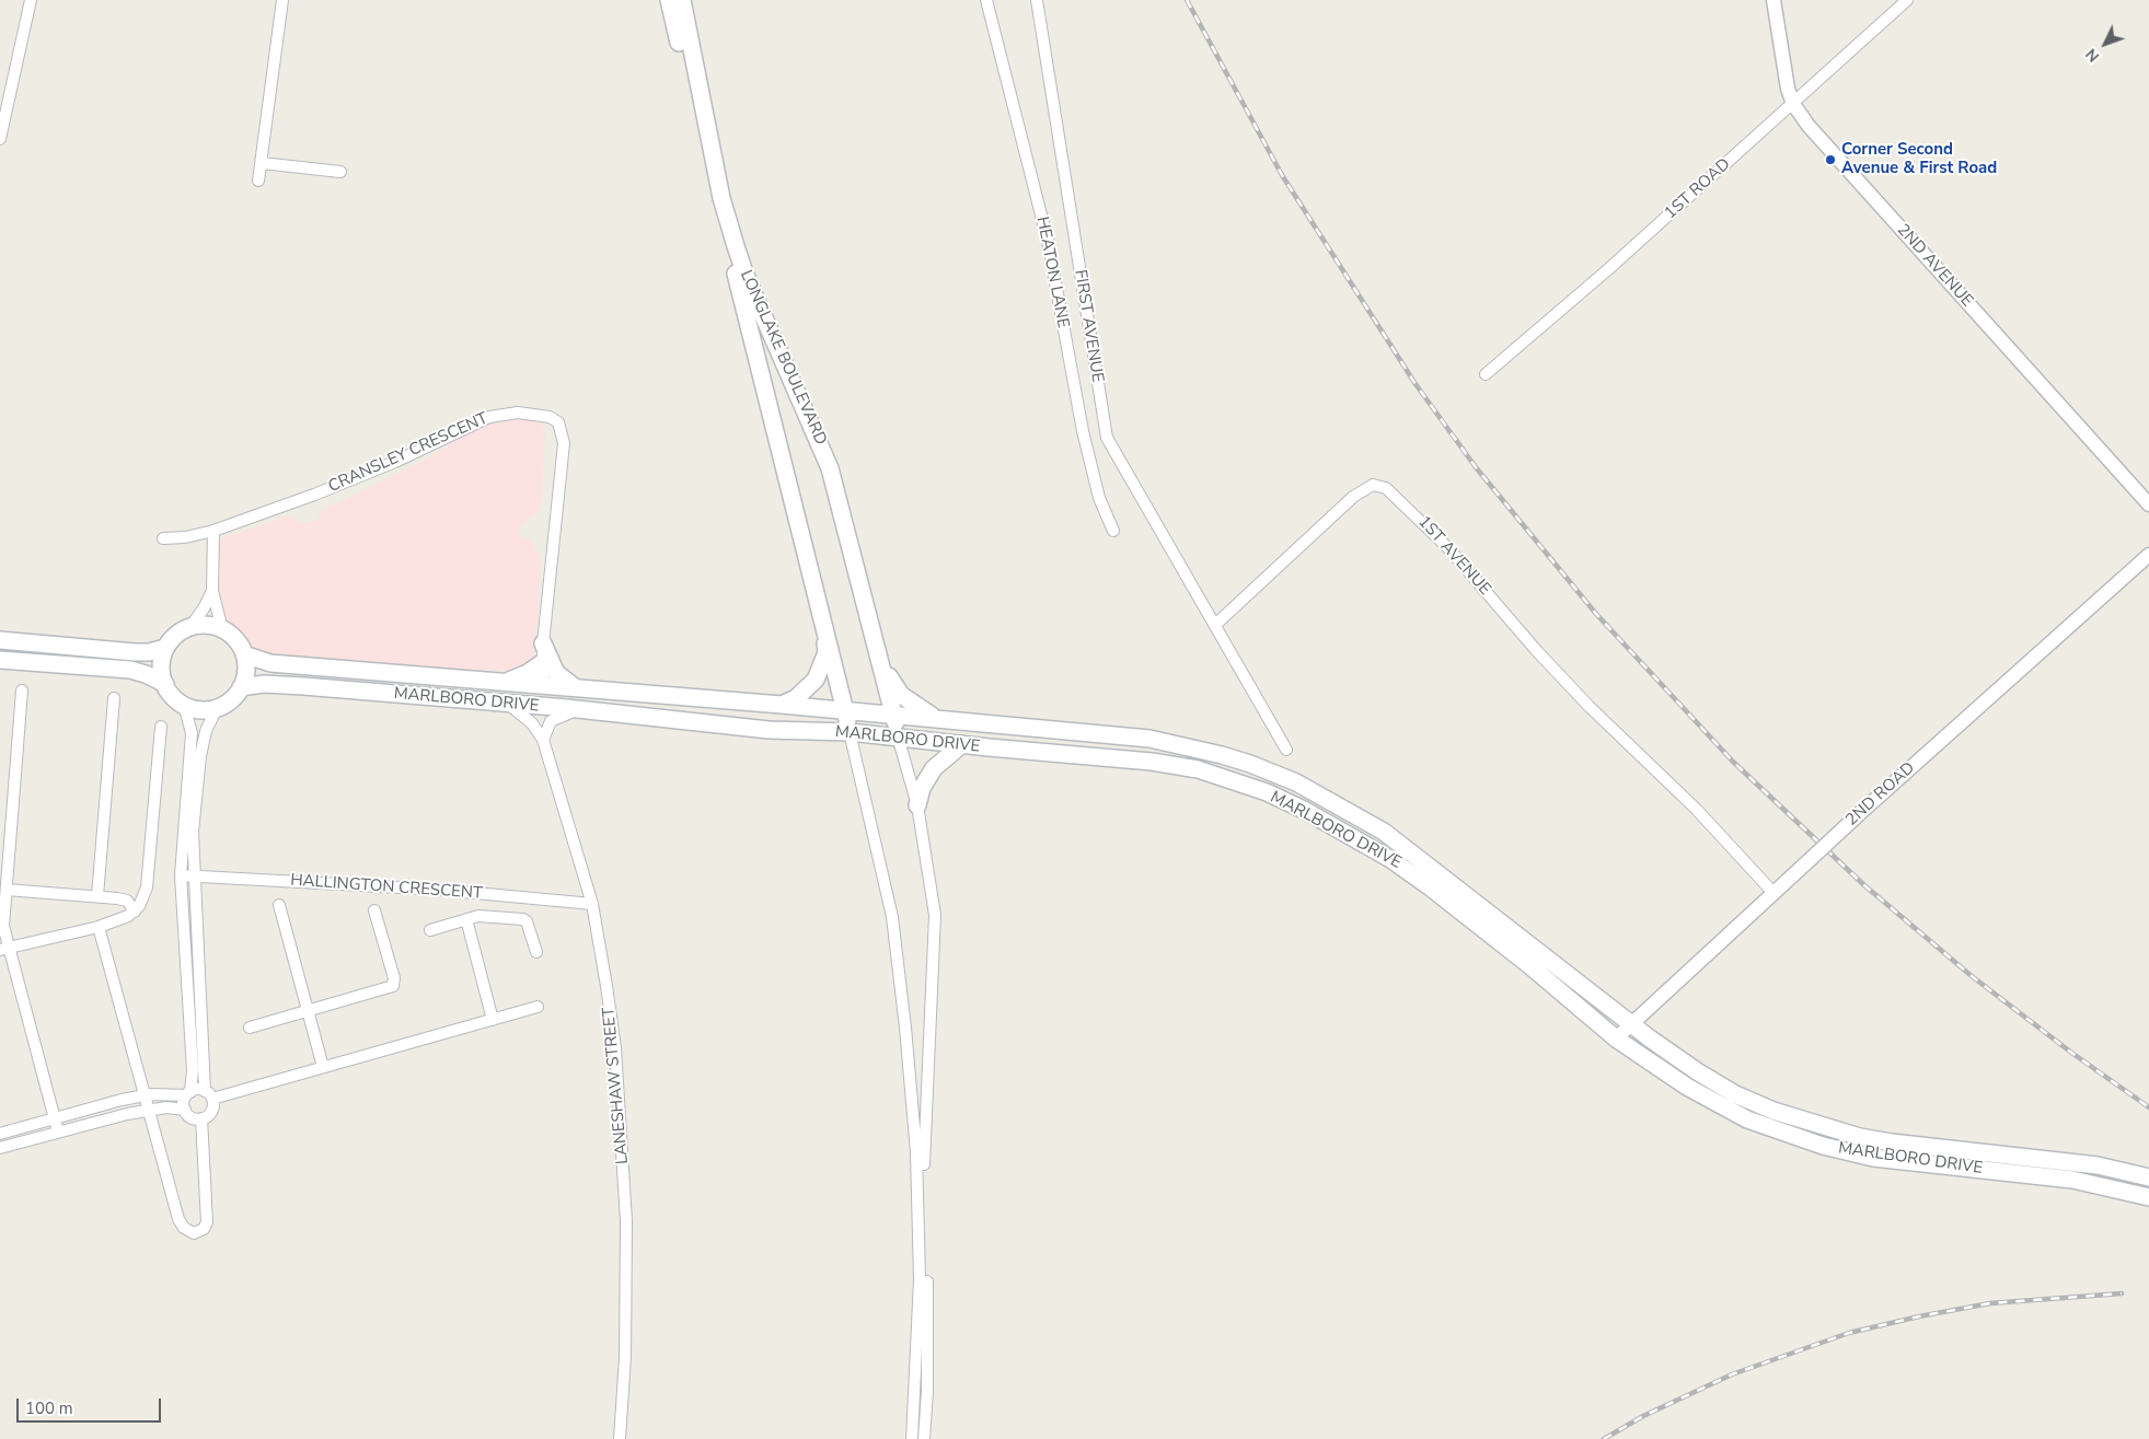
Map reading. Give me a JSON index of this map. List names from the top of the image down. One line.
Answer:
{"streets":{"main road":["LONGLAKE BOULEVARD","MARLBORO DRIVE"],"street":["1ST ROAD","2ND AVENUE","HEATON LANE","FIRST AVENUE","CRANSLEY CRESCENT","1ST AVENUE","2ND ROAD","HALLINGTON CRESCENT","LANESHAW STREET"]},"crossings":[["1ST ROAD","2ND AVENUE"],["FIRST AVENUE","1ST AVENUE"],["LONGLAKE BOULEVARD","MARLBORO DRIVE"],["CRANSLEY CRESCENT","MARLBORO DRIVE"],["1ST AVENUE","2ND ROAD"],["MARLBORO DRIVE","2ND ROAD"],["MARLBORO DRIVE","LANESHAW STREET"],["HALLINGTON CRESCENT","LANESHAW STREET"]],"places":["Corner Second Avenue & First Road"],"scale_bar":"100 m","north":"bottom left"}
